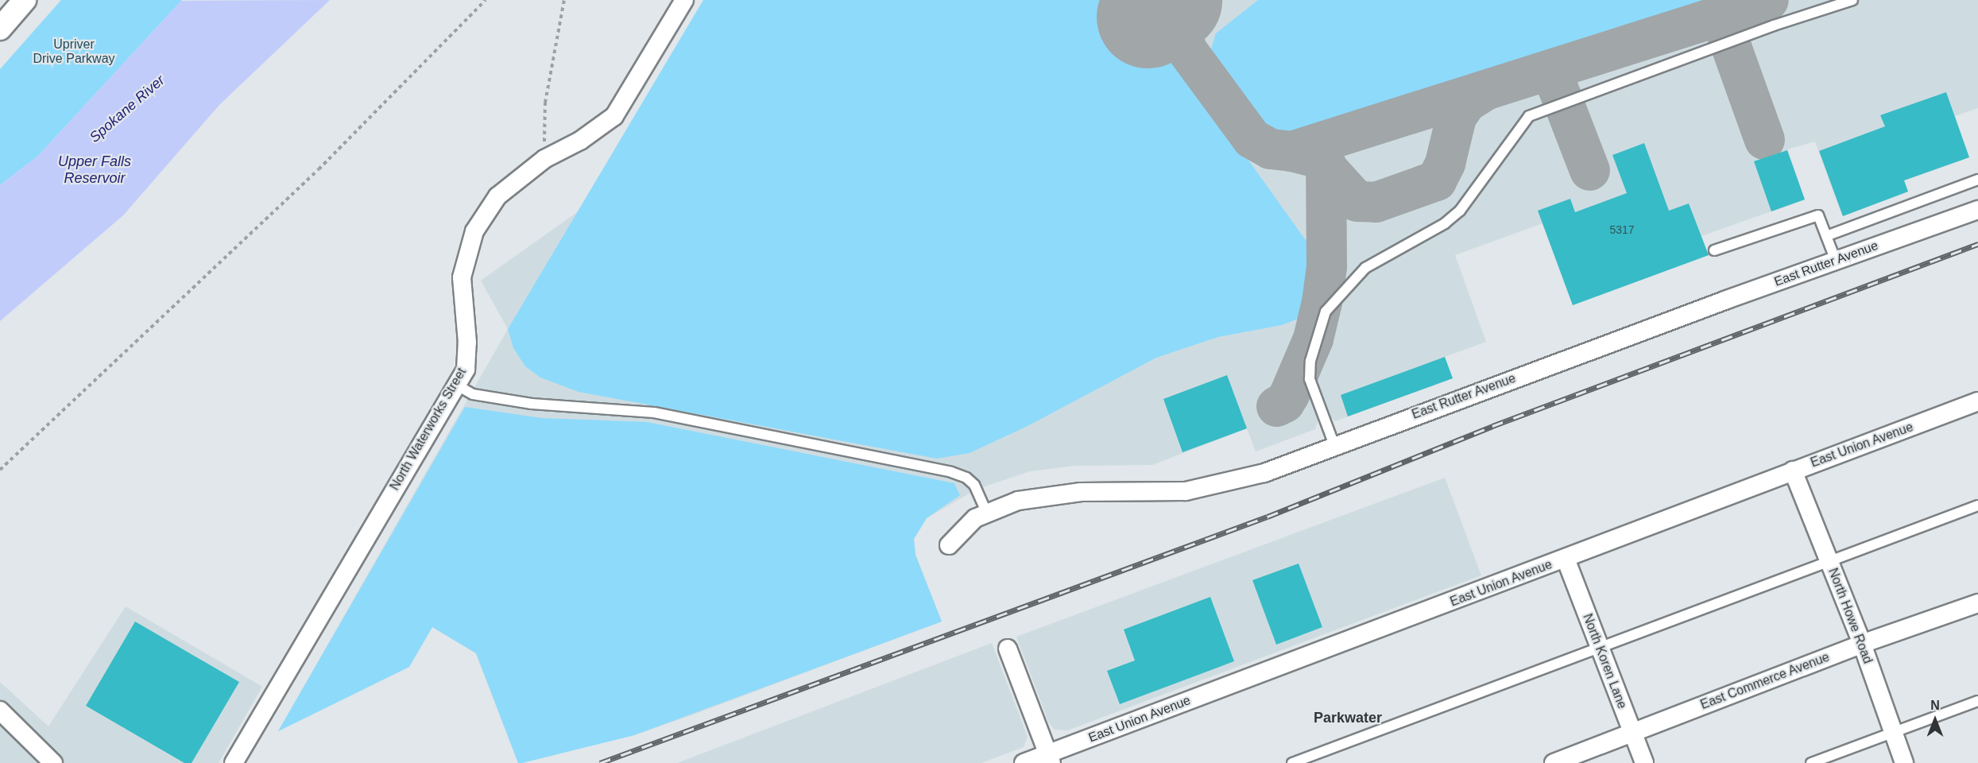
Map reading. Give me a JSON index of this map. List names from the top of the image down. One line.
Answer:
{"streets":{"street":["East Rutter Avenue","North Waterworks Street","East Union Avenue","North Howe Road","North Koren Lane","East Commerce Avenue"]},"crossings":[["East Union Avenue","North Howe Road"],["East Union Avenue","North Koren Lane"],["North Howe Road","East Commerce Avenue"],["North Koren Lane","East Commerce Avenue"]],"districts":["Parkwater"],"water":["Spokane River","Upper Falls Reservoir"],"parks":["Upriver Drive Parkway"],"house_numbers":["5317"],"north":"top"}
